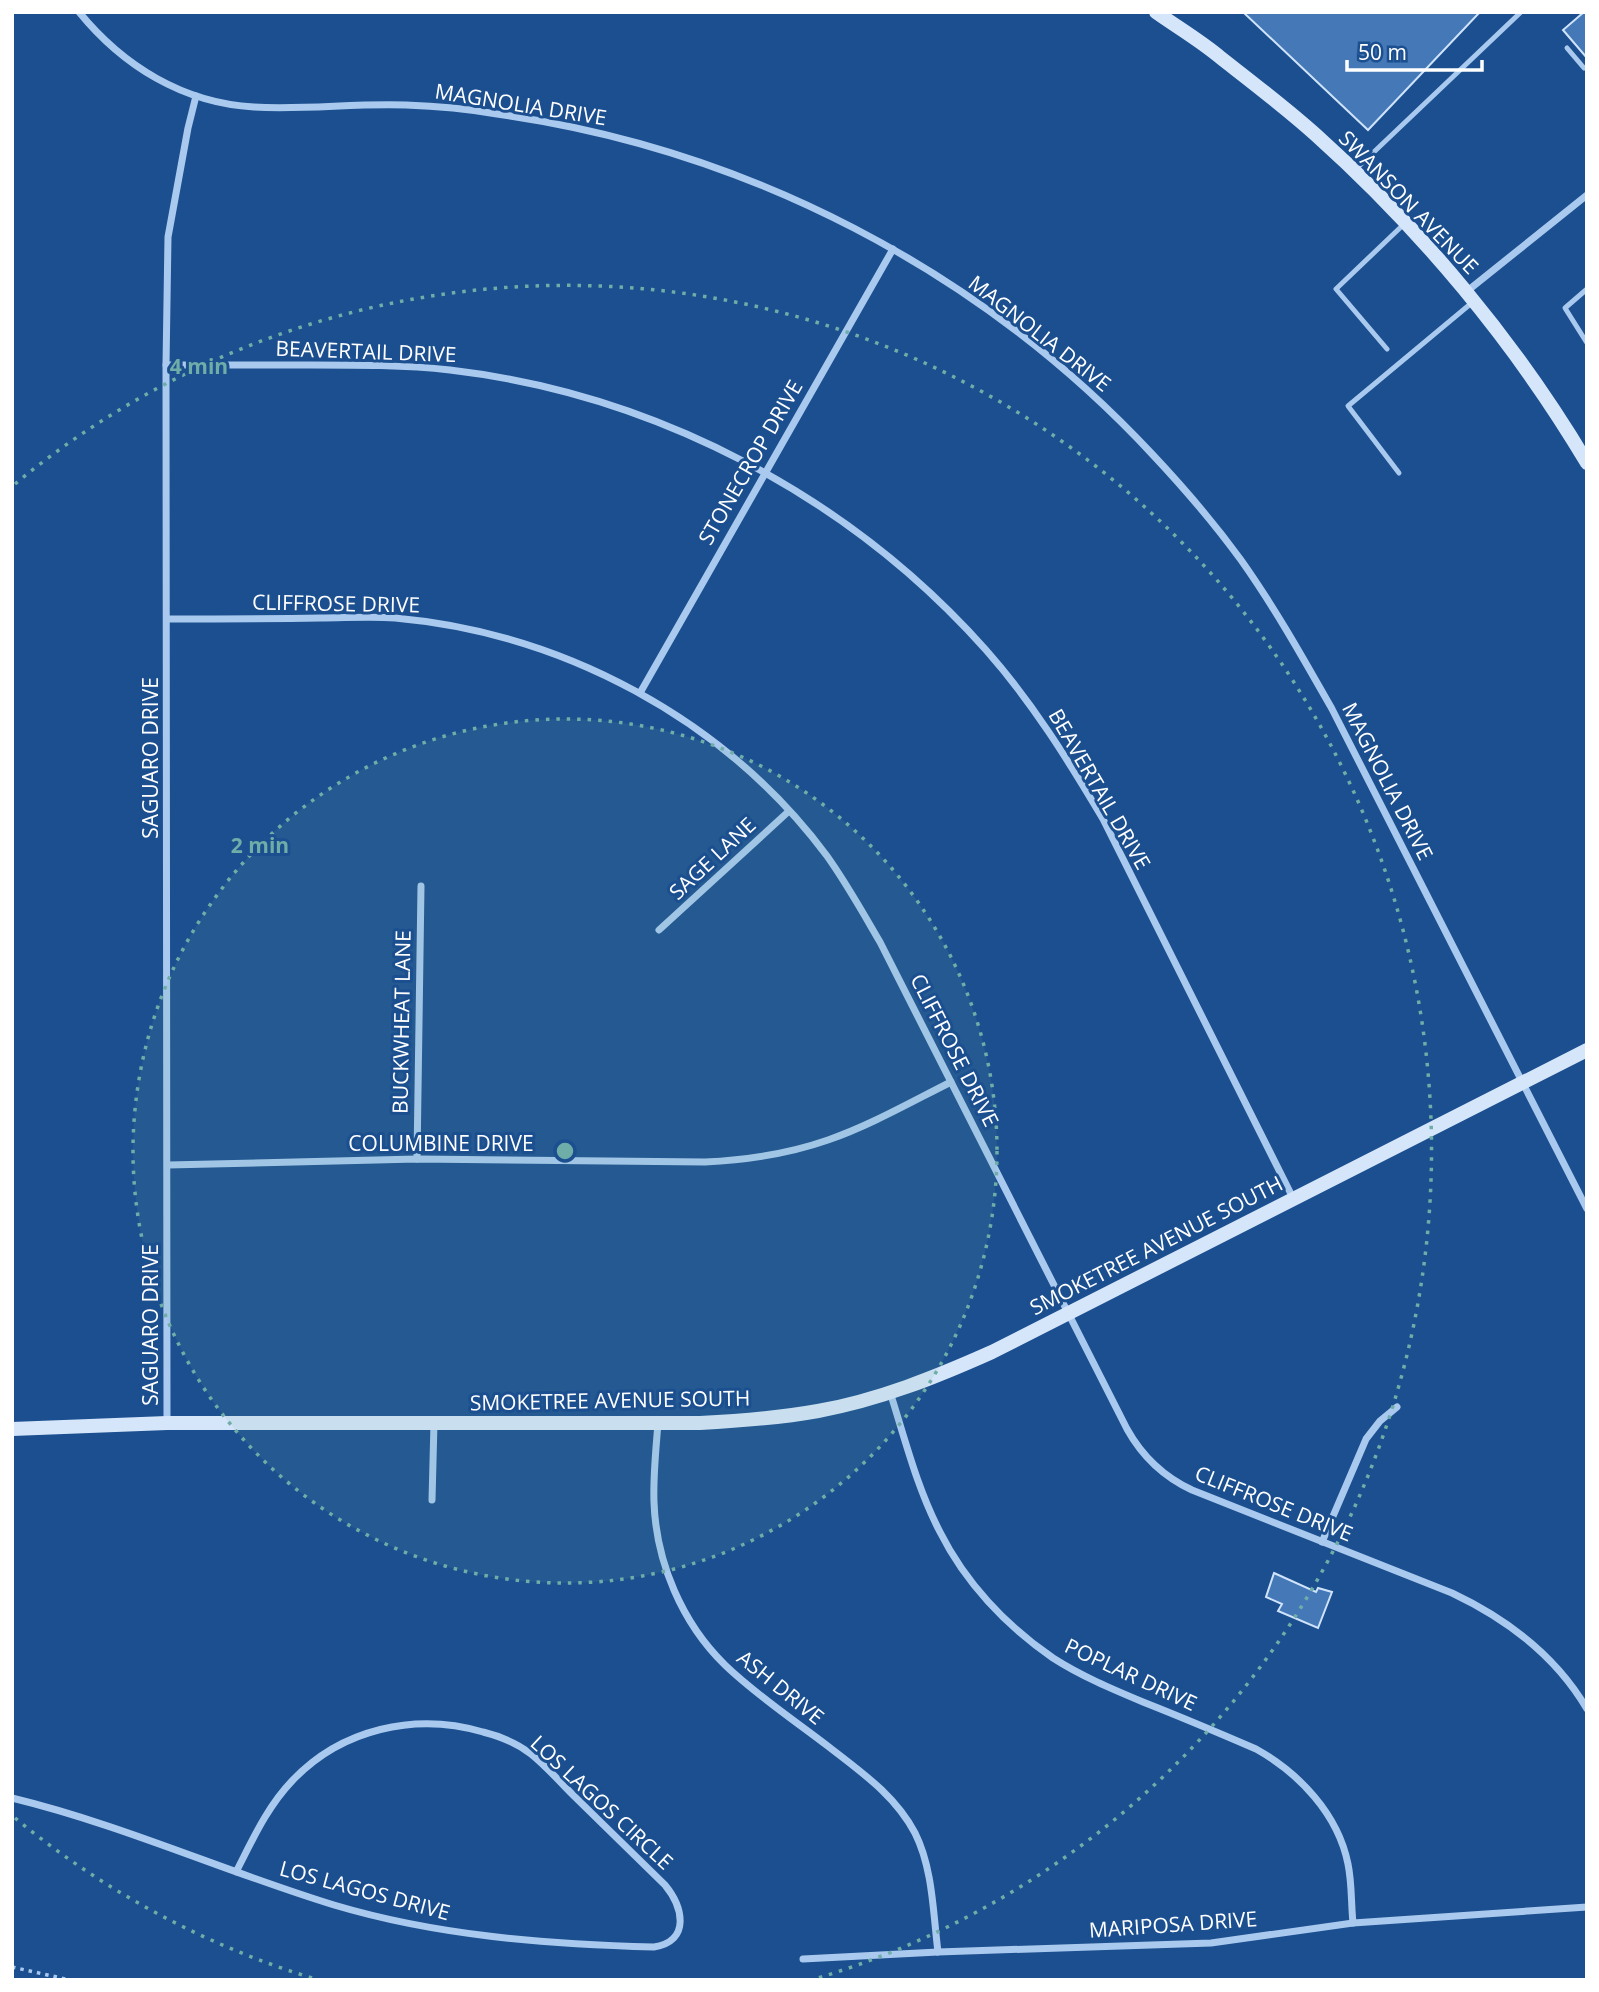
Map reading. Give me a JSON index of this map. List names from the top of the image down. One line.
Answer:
{"streets":{"street":["MAGNOLIA DRIVE","SWANSON AVENUE","BEAVERTAIL DRIVE","STONECROP DRIVE","CLIFFROSE DRIVE","SAGUARO DRIVE","SAGE LANE","BUCKWHEAT LANE","COLUMBINE DRIVE","SMOKETREE AVENUE SOUTH","POPLAR DRIVE","ASH DRIVE","LOS LAGOS CIRCLE","LOS LAGOS DRIVE","MARIPOSA DRIVE"]},"crossings":[["MAGNOLIA DRIVE","STONECROP DRIVE"],["MAGNOLIA DRIVE","SAGUARO DRIVE"],["MAGNOLIA DRIVE","SMOKETREE AVENUE SOUTH"],["BEAVERTAIL DRIVE","STONECROP DRIVE"],["BEAVERTAIL DRIVE","SAGUARO DRIVE"],["BEAVERTAIL DRIVE","SMOKETREE AVENUE SOUTH"],["STONECROP DRIVE","CLIFFROSE DRIVE"],["CLIFFROSE DRIVE","SAGUARO DRIVE"],["CLIFFROSE DRIVE","SAGE LANE"],["CLIFFROSE DRIVE","COLUMBINE DRIVE"],["CLIFFROSE DRIVE","SMOKETREE AVENUE SOUTH"],["SAGUARO DRIVE","COLUMBINE DRIVE"],["SAGUARO DRIVE","SMOKETREE AVENUE SOUTH"],["BUCKWHEAT LANE","COLUMBINE DRIVE"],["SMOKETREE AVENUE SOUTH","POPLAR DRIVE"],["SMOKETREE AVENUE SOUTH","ASH DRIVE"],["POPLAR DRIVE","MARIPOSA DRIVE"],["ASH DRIVE","MARIPOSA DRIVE"],["LOS LAGOS CIRCLE","LOS LAGOS DRIVE"]],"scale_bar":"50 m","rings":["4 min","2 min"]}
